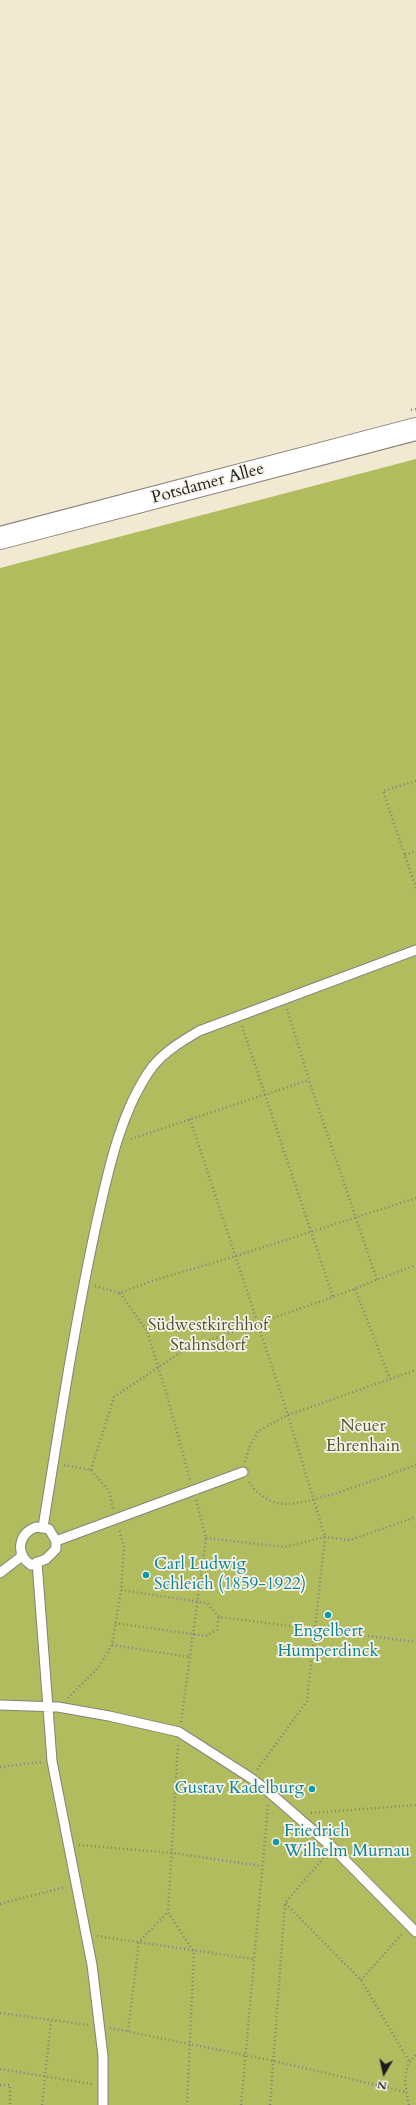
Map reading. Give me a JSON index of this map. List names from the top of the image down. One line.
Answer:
{"streets":{"street":["Potsdamer Allee"]},"parks":["Südwestkirchhof Stahnsdorf","Neuer Ehrenhain"],"places":["Carl Ludwig Schleich (1859-1922)","Engelbert Humperdinck","Gustav Kadelburg","Friedrich Wilhelm Murnau"],"north":"bottom"}
